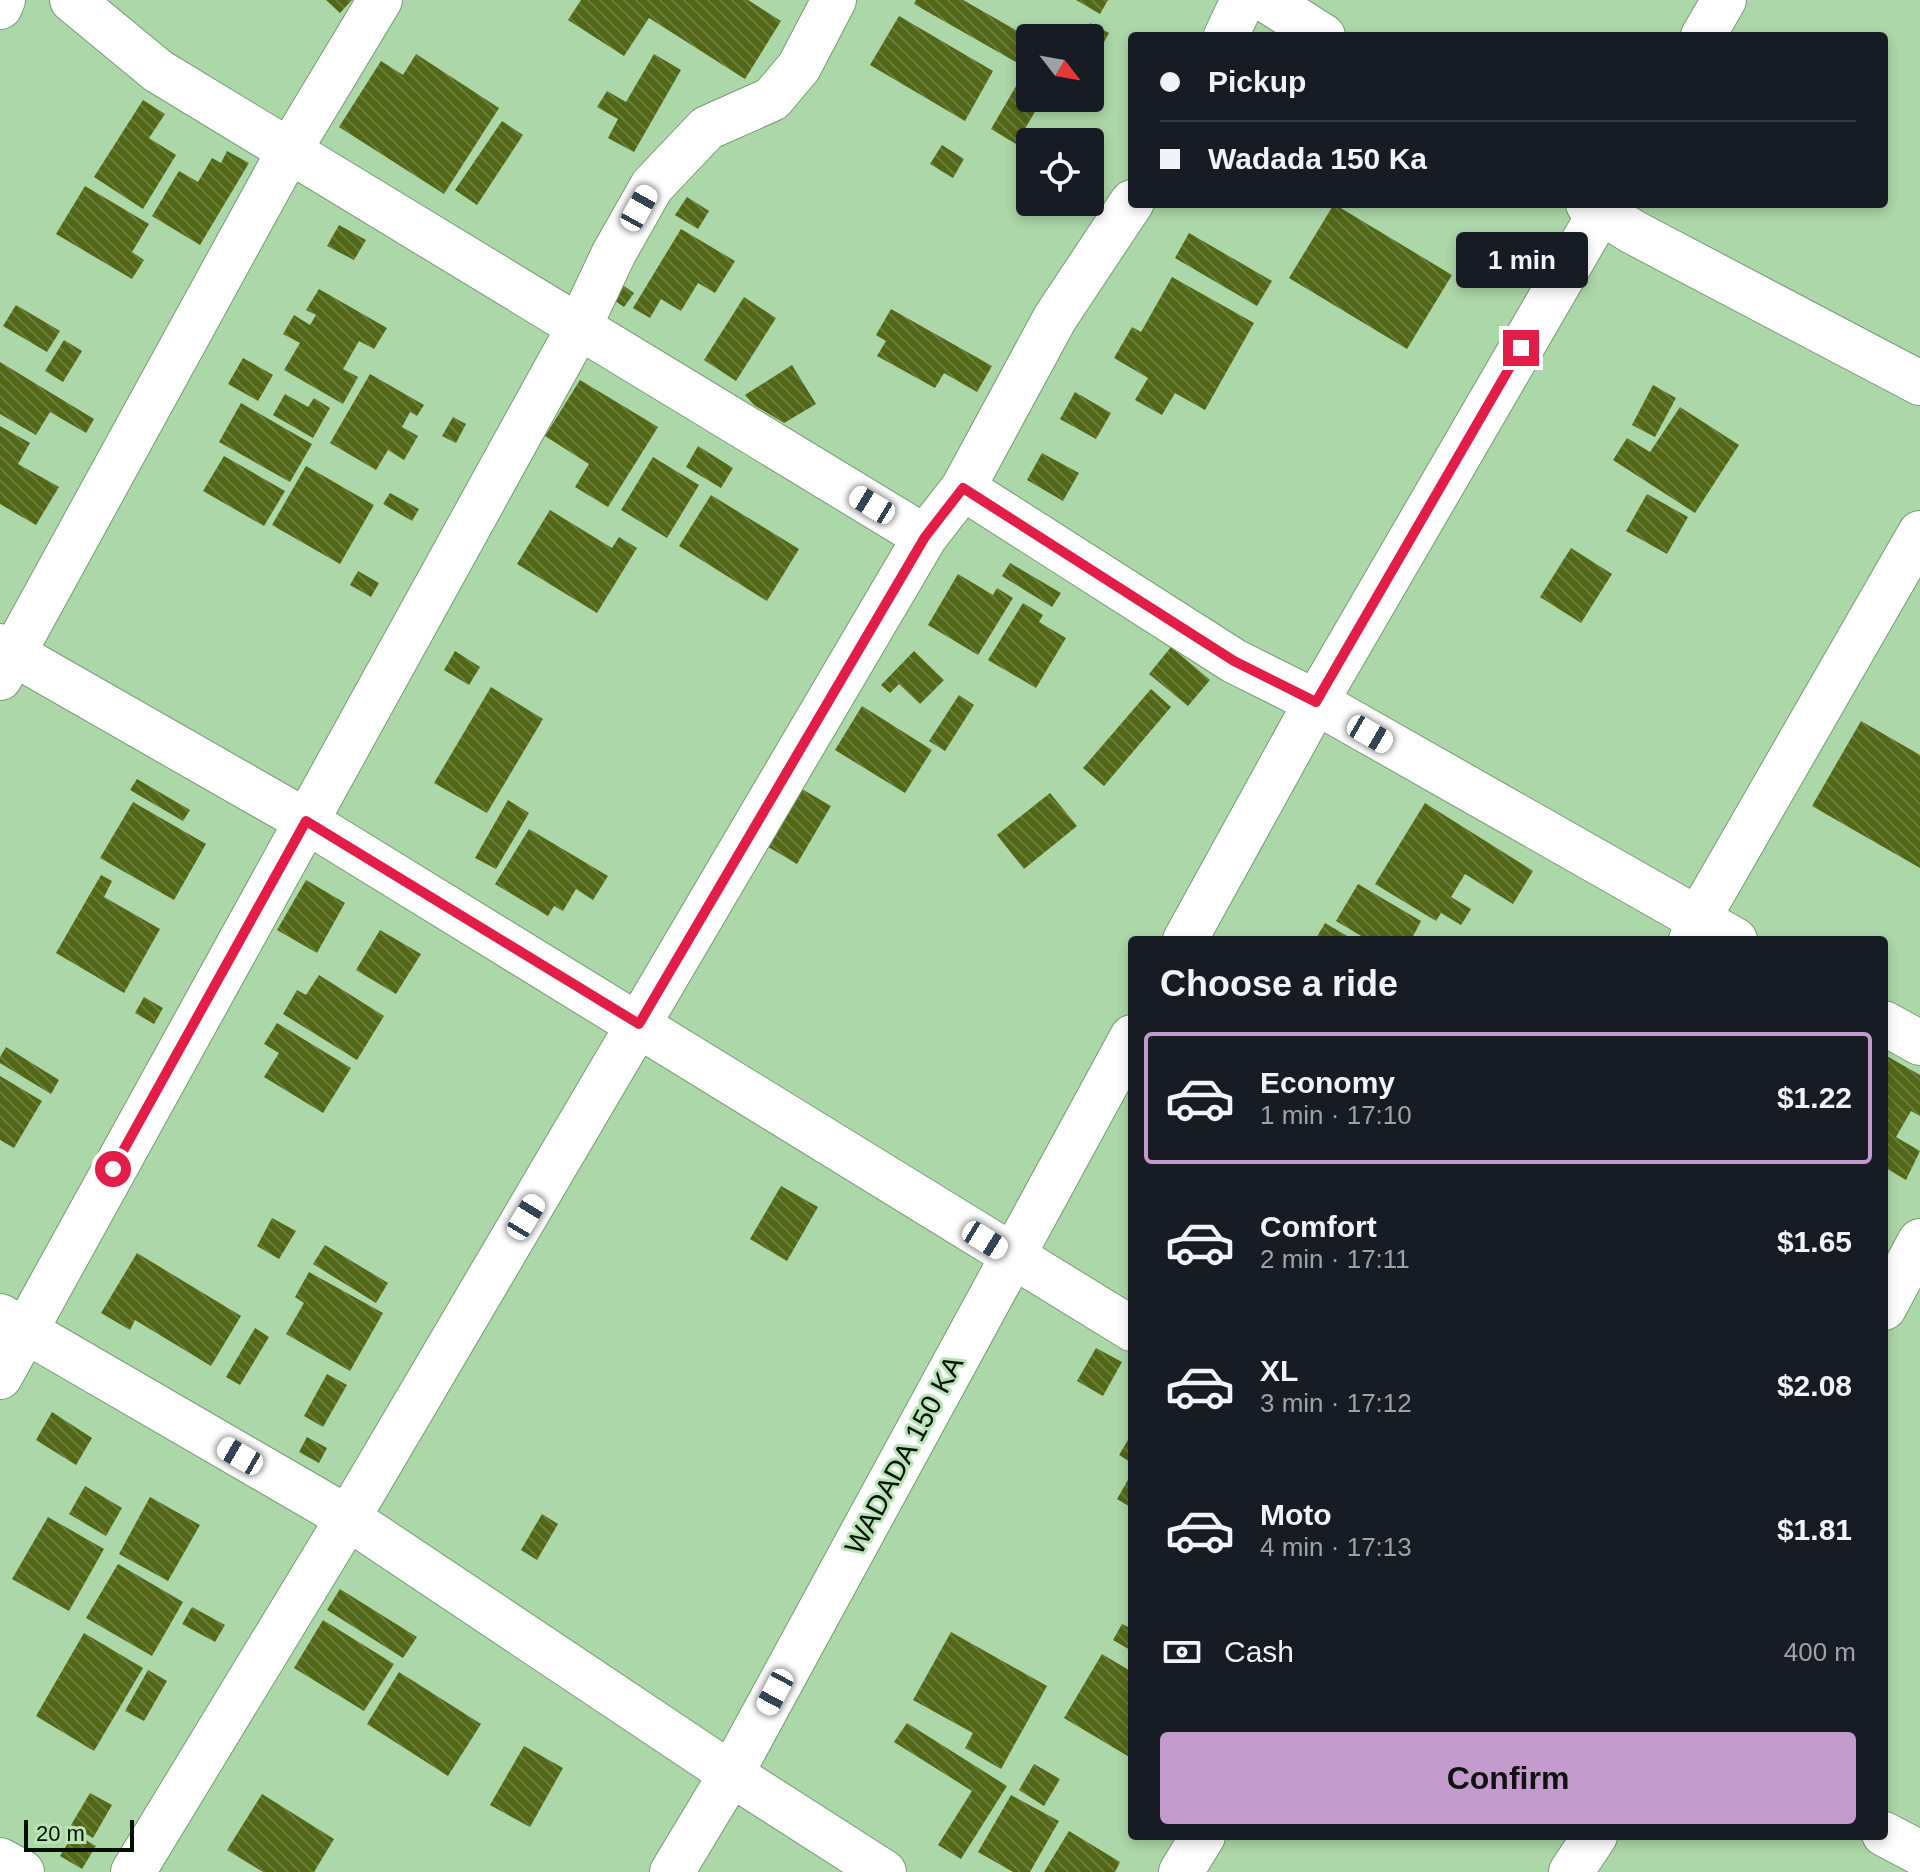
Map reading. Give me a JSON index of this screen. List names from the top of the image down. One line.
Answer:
{"streets":{"street":["WADADA 150 KA"]},"scale_bar":"20 m","north":"bottom right","page":{"banner":["Pickup","Wadada 150 Ka"],"bubble":"1 min","heading":"Choose a ride","list":[{"name":"Economy","note":"1 min · 17:10","value":"$1.22"},{"name":"Comfort","note":"2 min · 17:11","value":"$1.65"},{"name":"XL","note":"3 min · 17:12","value":"$2.08"},{"name":"Moto","note":"4 min · 17:13","value":"$1.81"}],"pay":["Cash","400 m"],"buttons":"Confirm","scale":"20 m"}}
